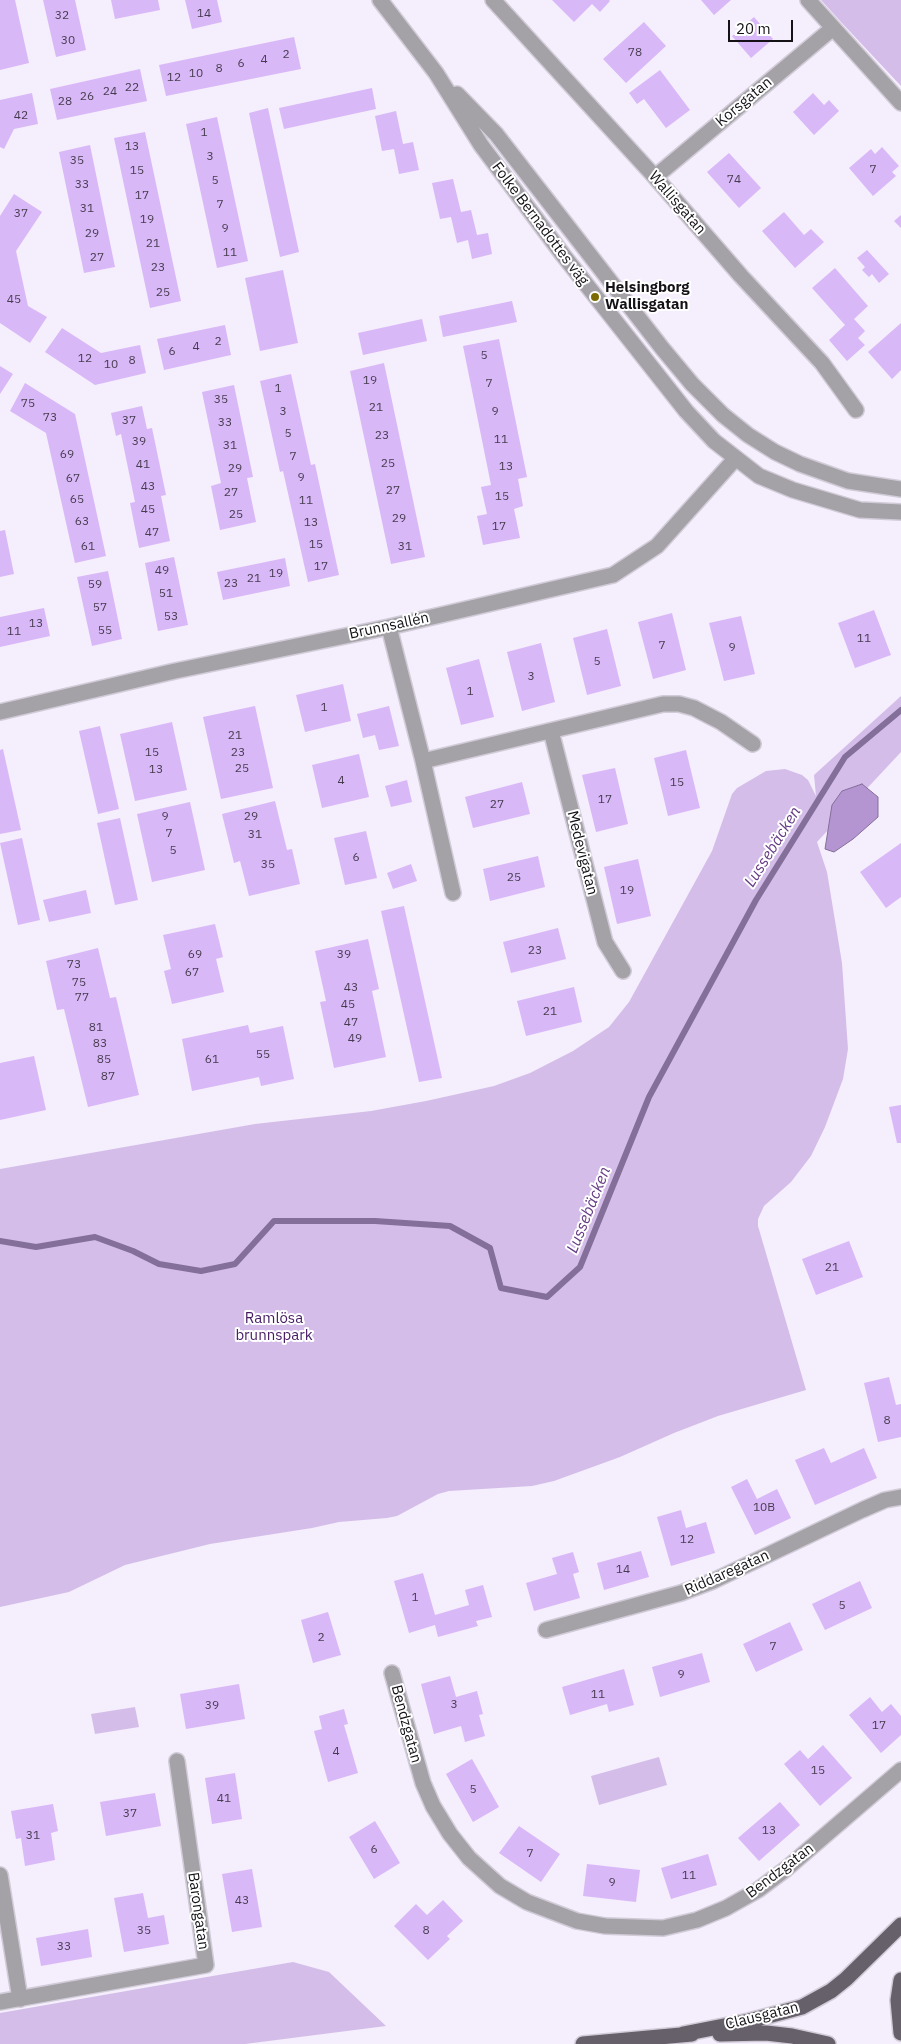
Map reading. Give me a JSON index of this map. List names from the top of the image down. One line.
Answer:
{"streets":{"main road":["Clausgatan"],"street":["Korsgatan","Wallisgatan","Folke Bernadottes väg","Brunnsallén","Medevigatan","Riddaregatan","Bendzgatan","Barongatan"]},"crossings":[["Korsgatan","Wallisgatan"],["Folke Bernadottes väg","Brunnsallén"]],"water":["Lussebäcken"],"parks":["Ramlösa brunnspark"],"places":["Helsingborg Wallisgatan"],"house_numbers":["14","32","30","78","2","4","6","8","10","12","22","24","26","28","42","1","13","3","35","7","15","74","5","33","17","7","31","37","19","9","29","21","11","27","23","25","45","2","4","6","5","12","8","10","19","7","1","35","75","21","3","9","73","37","33","5","23","11","39","31","69","7","25","41","13","29","9","67","43","27","27","15","65","11","45","25","29","63","13","17","47","15","61","31","17","49","19","21","23","59","51","57","53","13","55","11","11","7","9","5","3","1","1","21","15","23","25","13","4","15","17","27","9","29","7","31","5","6","35","25","19","23","69","39","73","67","75","43","77","45","21","47","81","49","83","55","85","61","87","21","8","10B","12","14","1","5","2","7","9","11","3","39","17","4","15","5","41","37","13","31","6","7","11","9","43","35","8","33"],"scale_bar":"20 m"}
